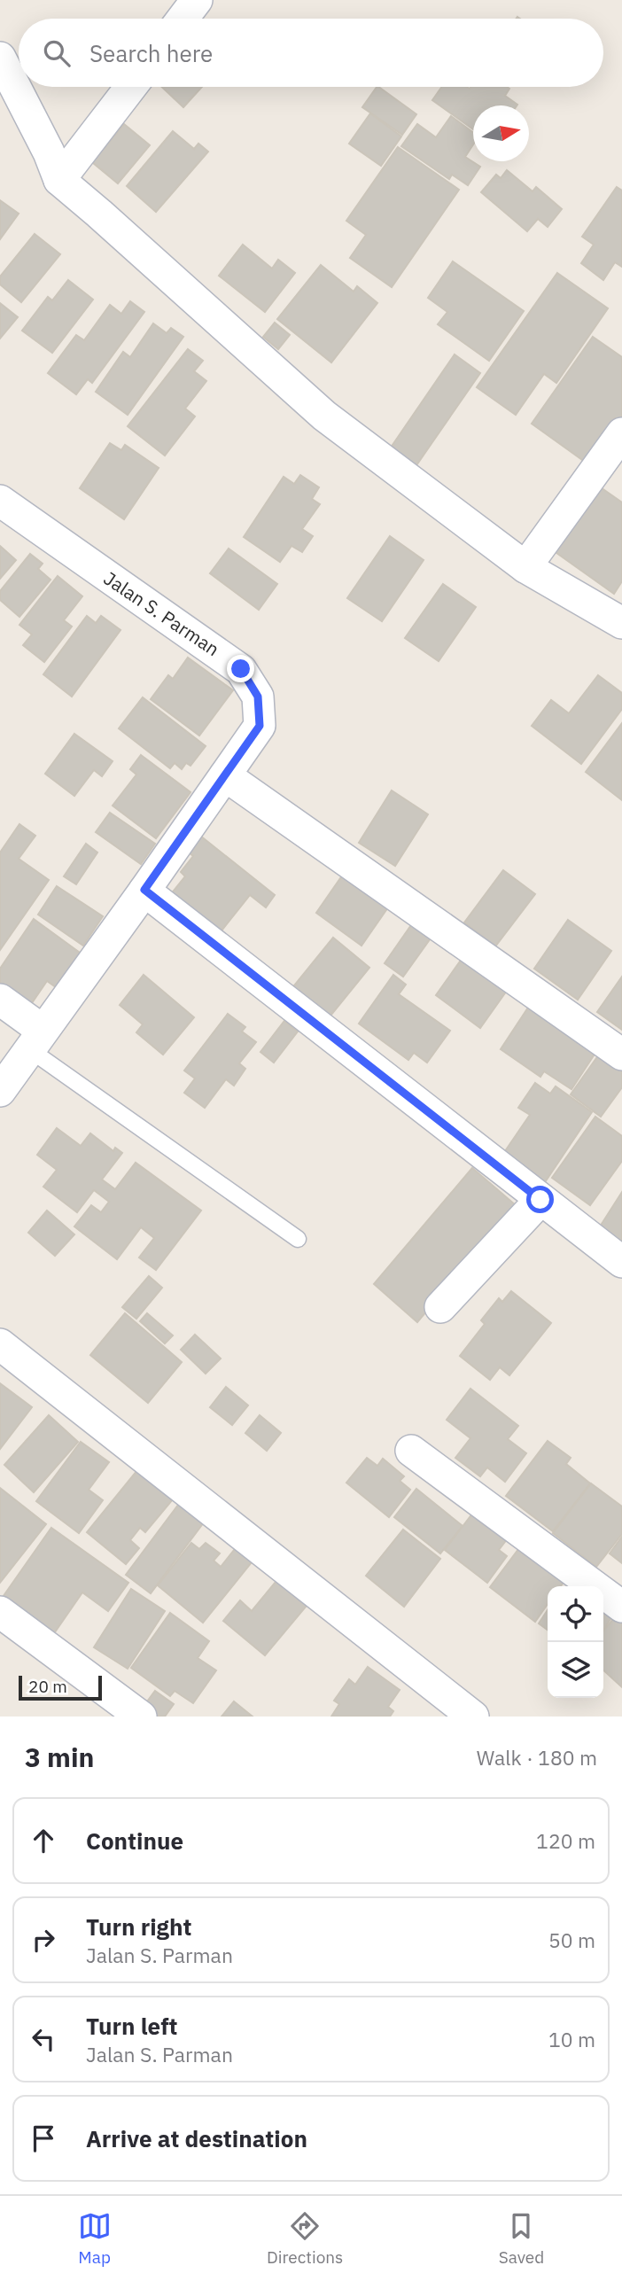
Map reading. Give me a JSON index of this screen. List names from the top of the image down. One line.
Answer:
{"streets":{"street":["Jalan S. Parman"]},"scale_bar":"20 m","north":"right","page":{"search":"Search here","scale":"20 m","heading":["3 min","Walk · 180 m"],"list":[["Continue","120 m"],["Turn right","Jalan S. Parman","50 m"],["Turn left","Jalan S. Parman","10 m"],"Arrive at destination"],"nav":["Map","Directions","Saved"]}}
